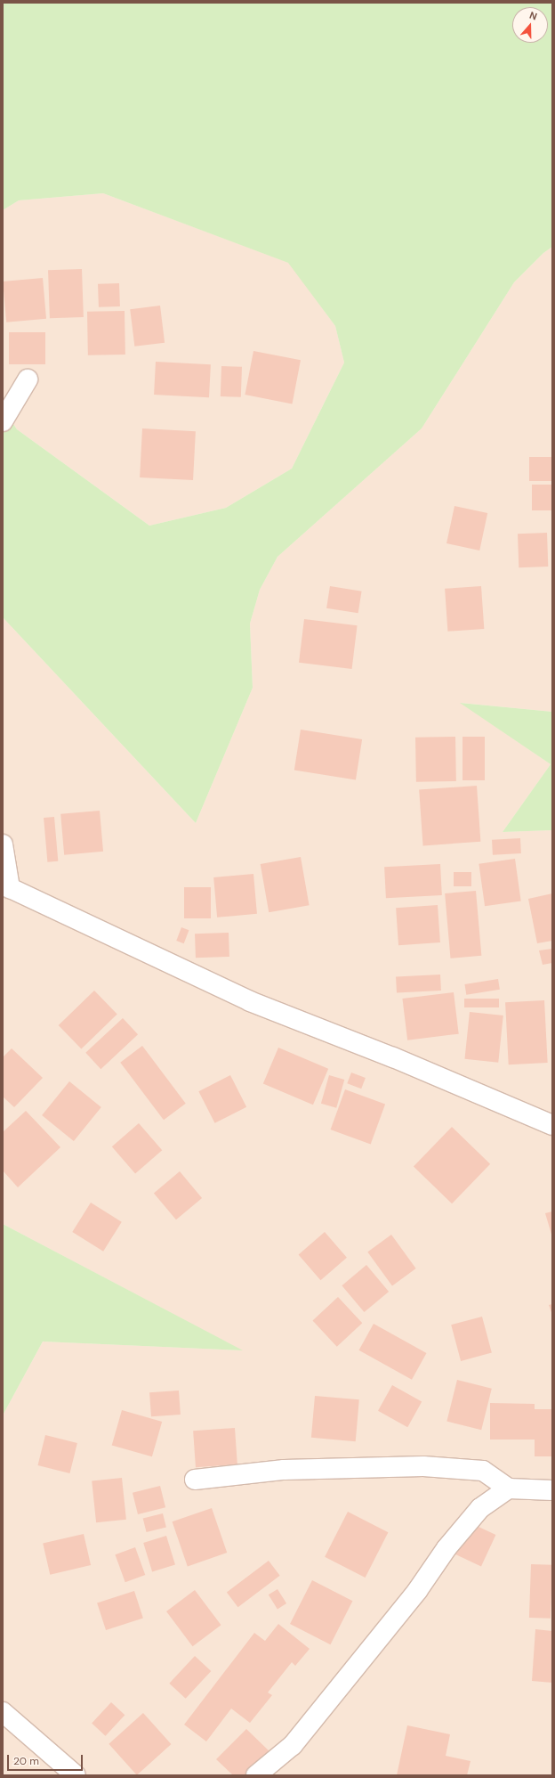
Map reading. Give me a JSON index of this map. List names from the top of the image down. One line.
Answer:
{"scale_bar":"20 m","north":"top"}
